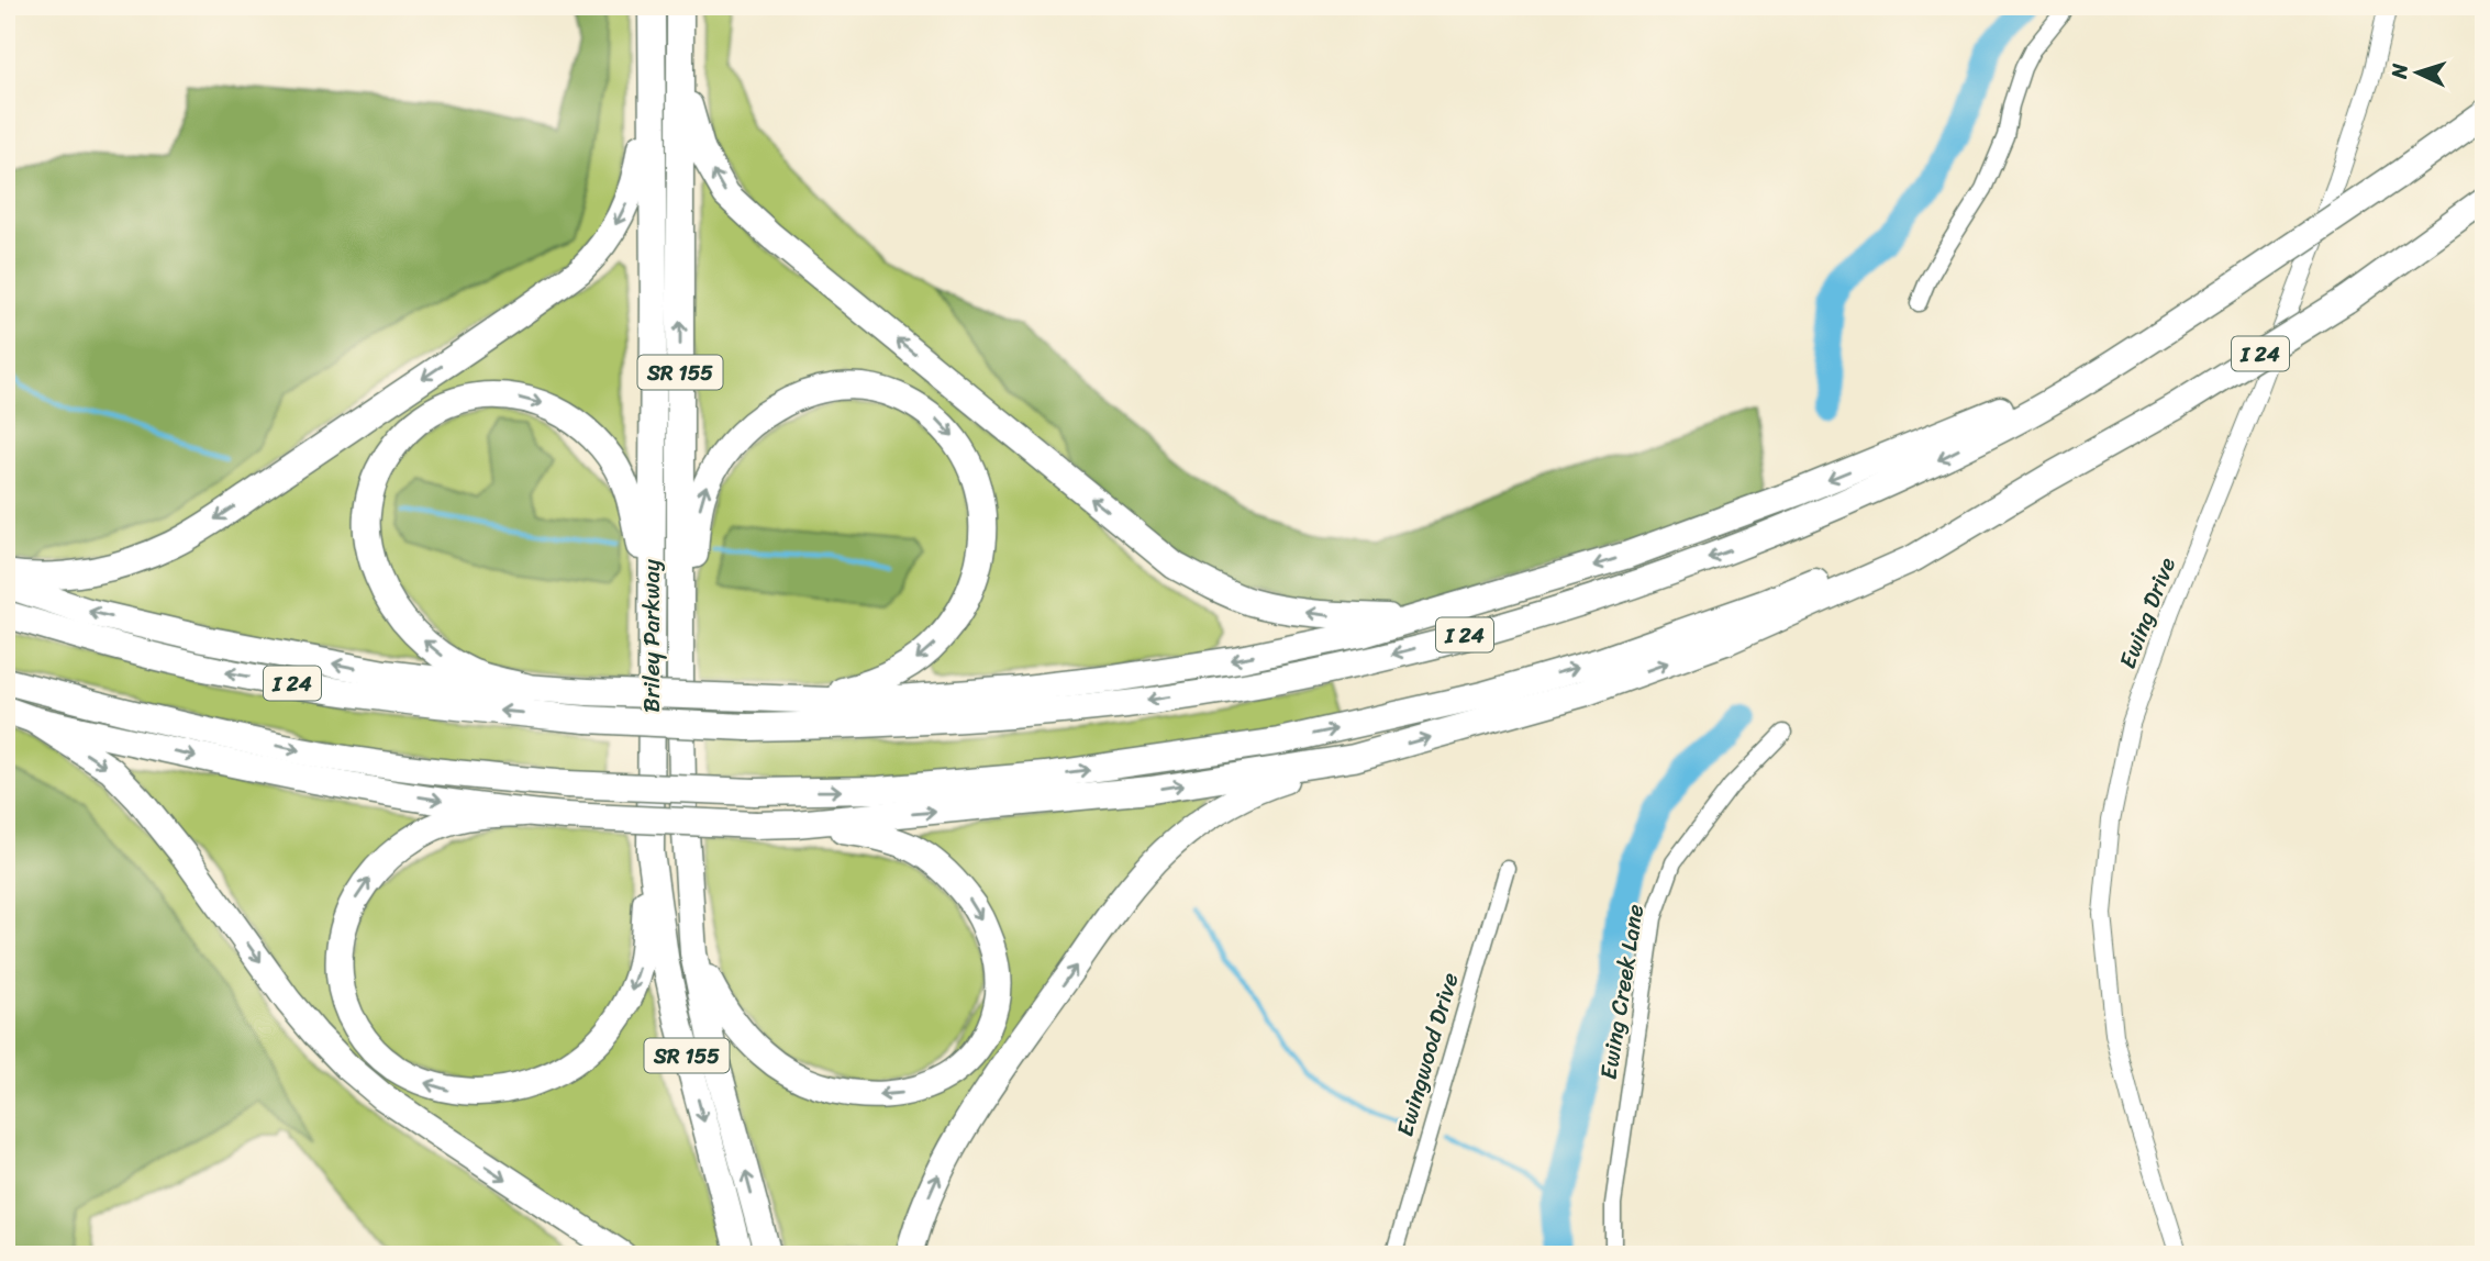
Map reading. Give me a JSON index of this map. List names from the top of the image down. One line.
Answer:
{"streets":{"highway":["I 24","SR 155","Briley Parkway"],"street":["Ewing Drive","Ewing Creek Lane","Ewingwood Drive"]},"north":"left"}
